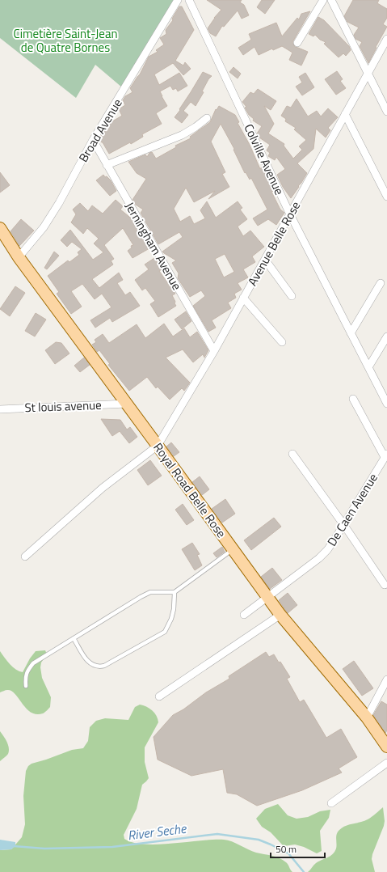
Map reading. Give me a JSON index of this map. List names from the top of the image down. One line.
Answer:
{"streets":{"main road":["Royal Road Belle Rose"],"street":["Broad Avenue","Colville Avenue","Avenue Belle Rose","Jerningham Avenue","St louis avenue","De Caen Avenue"]},"crossings":[["Broad Avenue","Jerningham Avenue"],["Broad Avenue","Royal Road Belle Rose"],["Colville Avenue","Avenue Belle Rose"],["Avenue Belle Rose","Jerningham Avenue"],["Avenue Belle Rose","Royal Road Belle Rose"],["St louis avenue","Royal Road Belle Rose"],["Royal Road Belle Rose","De Caen Avenue"]],"water":["River Seche"],"parks":["Cimetière Saint-Jean de Quatre Bornes"],"scale_bar":"50 m"}
